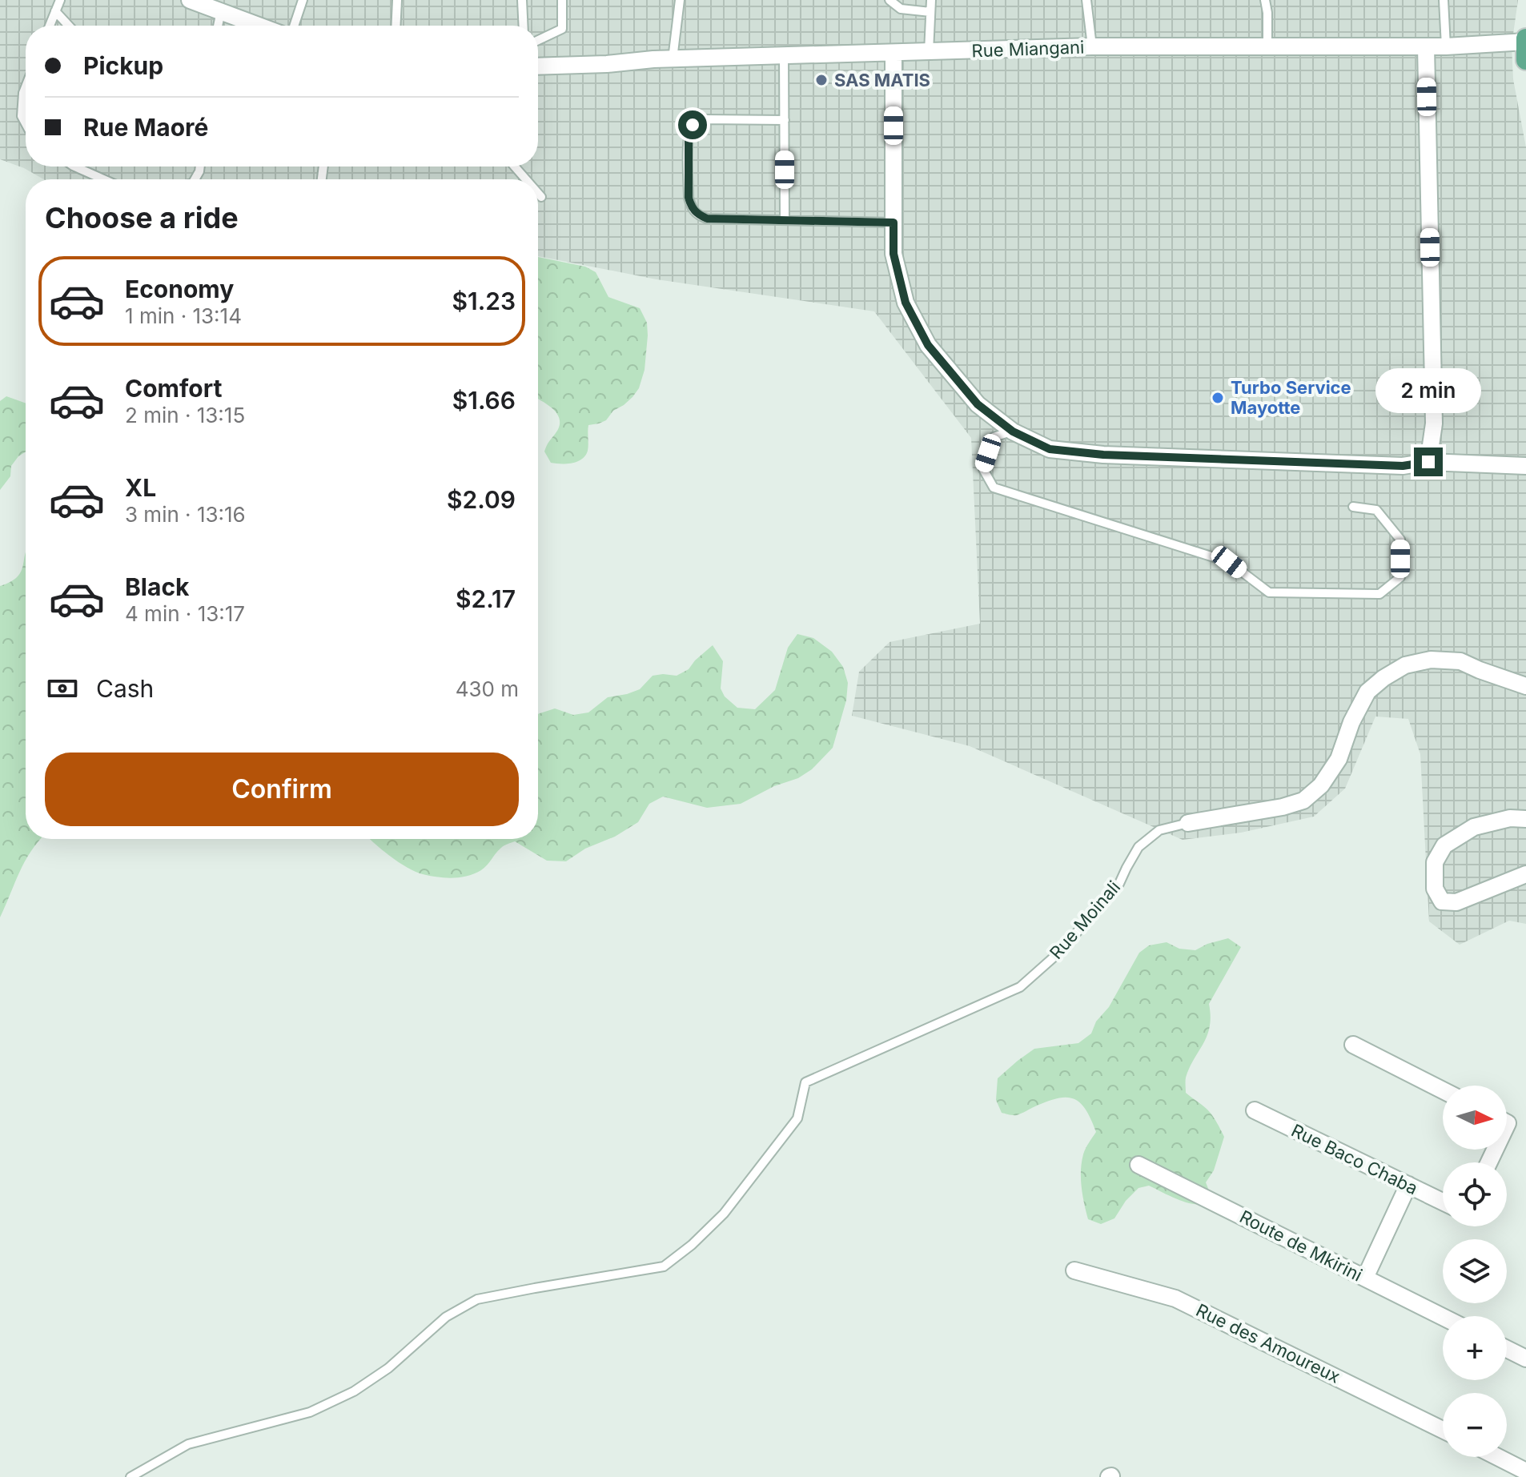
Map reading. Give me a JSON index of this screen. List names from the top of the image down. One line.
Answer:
{"streets":{"street":["Rue Miangani","Rue Moinali","Rue Baco Chaba","Route de Mkirini","Rue des Amoureux"]},"places":["SAS MATIS","Turbo Service Mayotte"],"north":"right","page":{"banner":["Pickup","Rue Maoré"],"heading":"Choose a ride","list":[{"name":"Economy","note":"1 min · 13:14","value":"$1.23"},{"name":"Comfort","note":"2 min · 13:15","value":"$1.66"},{"name":"XL","note":"3 min · 13:16","value":"$2.09"},{"name":"Black","note":"4 min · 13:17","value":"$2.17"}],"bubble":"2 min","pay":["Cash","430 m"],"buttons":"Confirm","map_buttons":["+","−"]}}
